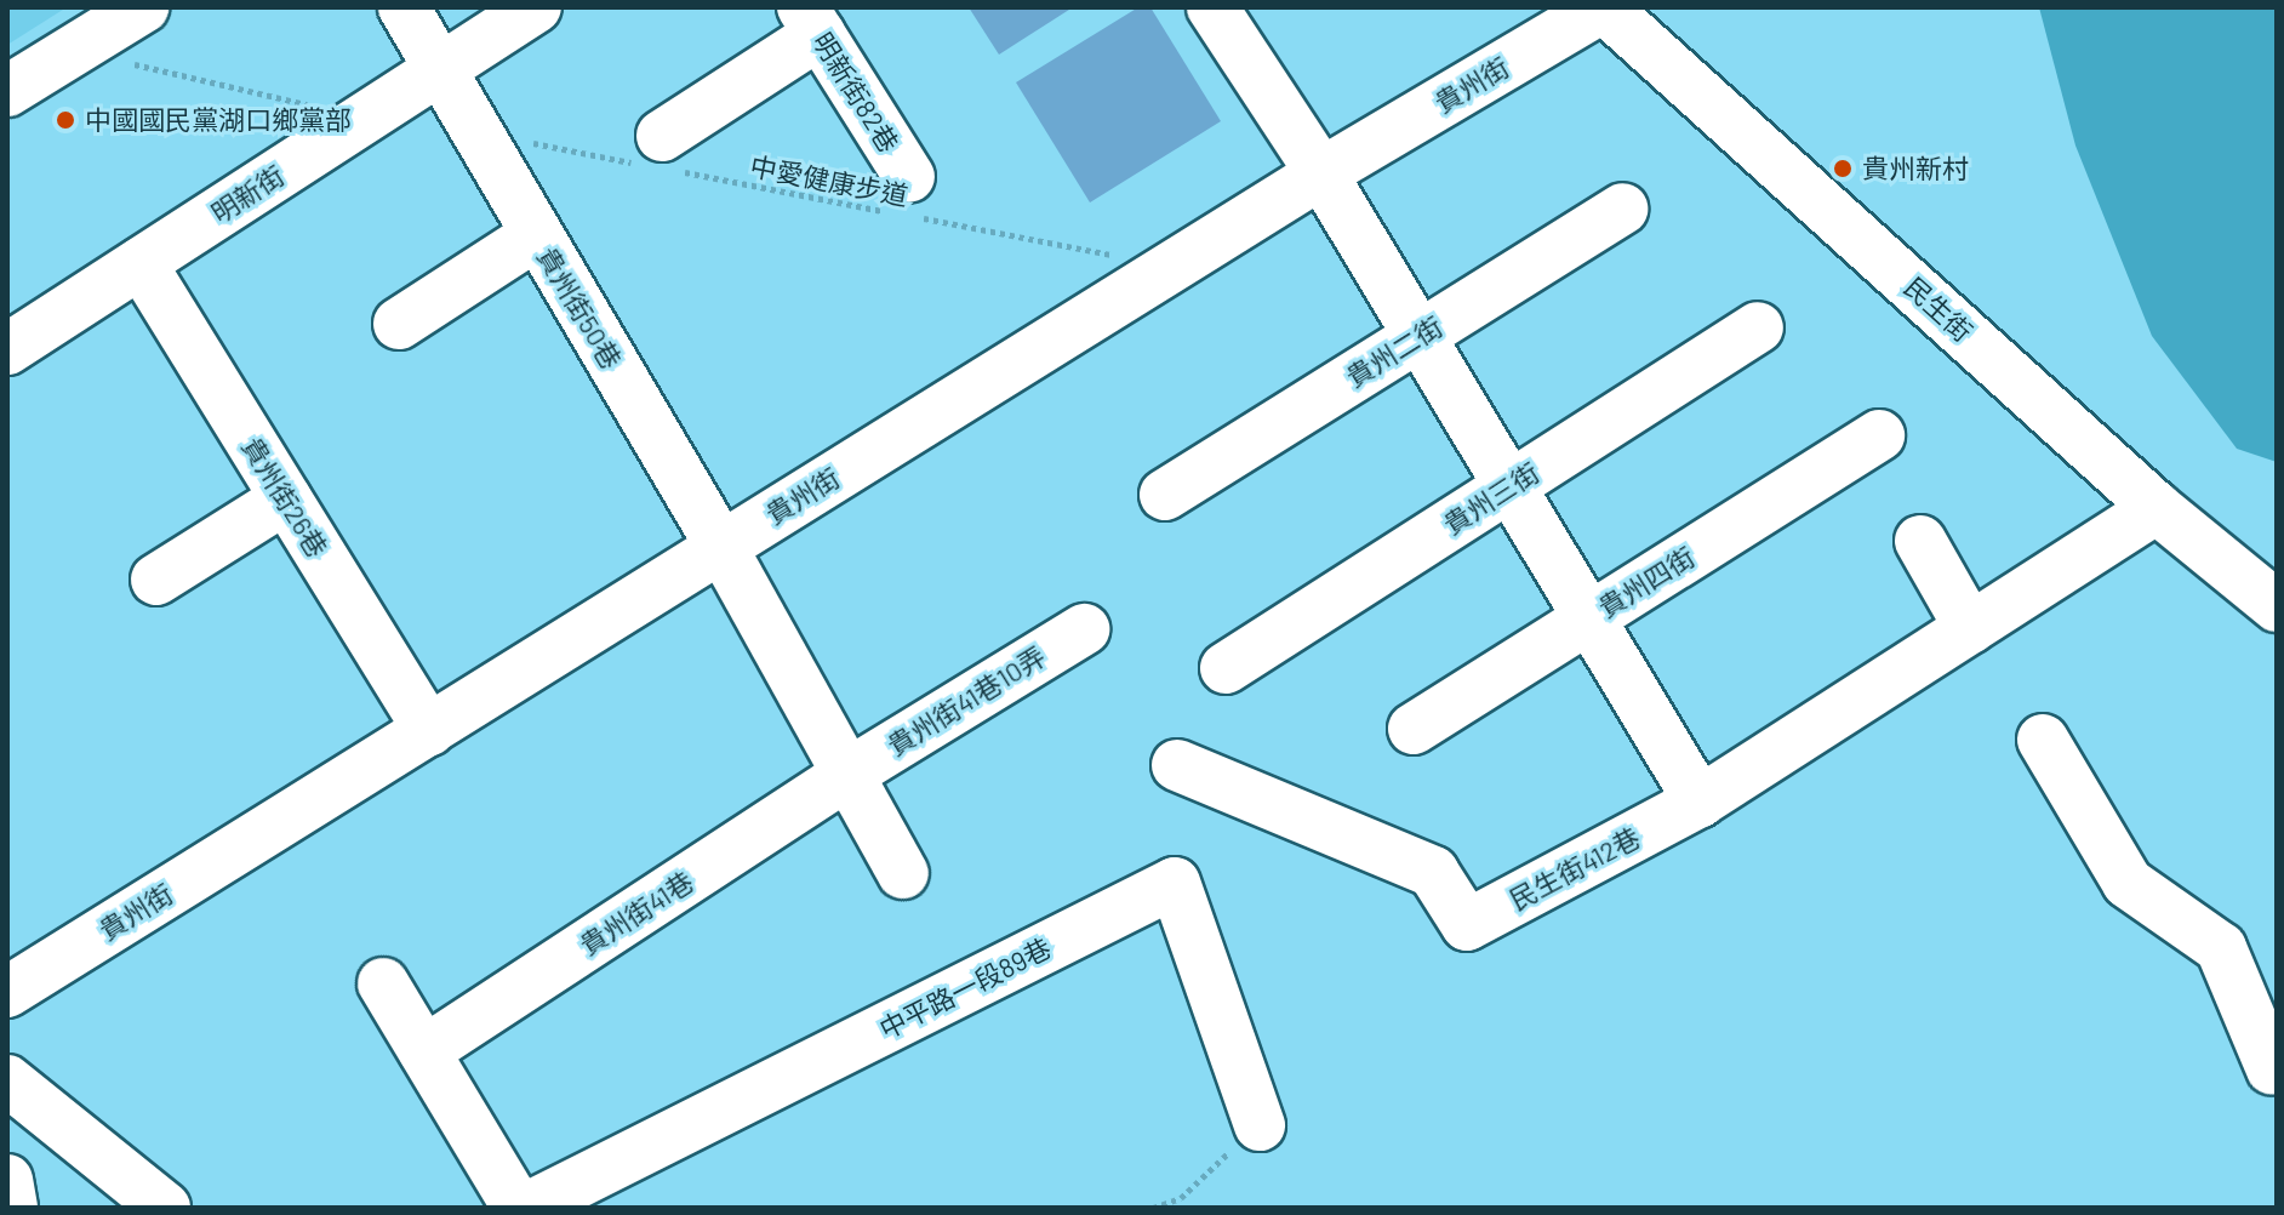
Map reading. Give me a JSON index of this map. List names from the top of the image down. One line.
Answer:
{"streets":{"street":["貴州街","明新街82巷","明新街","貴州街50巷","民生街","貴州二街","貴州街26巷","貴州三街","貴州四街","貴州街41巷10弄","民生街412巷","貴州街41巷","中平路一段89巷"],"path":["中愛健康步道"]},"crossings":[["貴州街","中愛健康步道"],["貴州街","貴州街50巷"],["貴州街","民生街"],["貴州街","貴州街26巷"],["明新街82巷","中愛健康步道"],["中愛健康步道","貴州街50巷"],["明新街","貴州街50巷"],["明新街","貴州街26巷"],["民生街","民生街412巷"],["貴州街41巷10弄","貴州街41巷"]],"places":["中國國民黨湖口鄉黨部","貴州新村"]}
